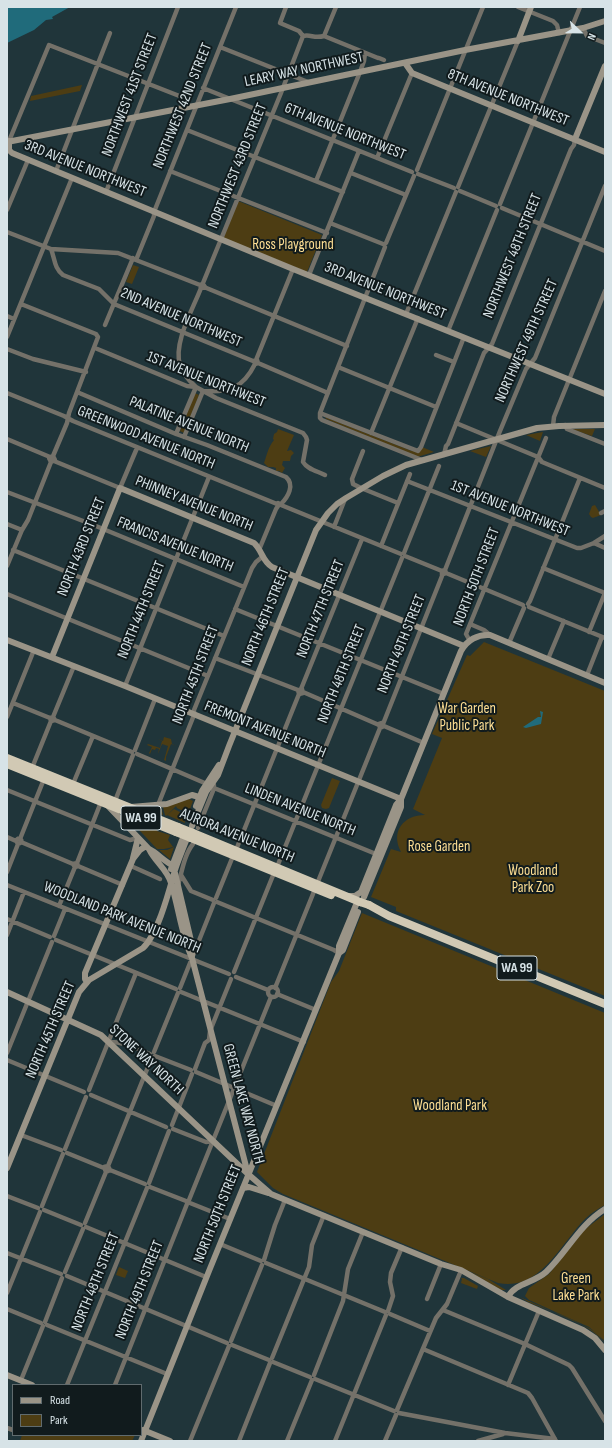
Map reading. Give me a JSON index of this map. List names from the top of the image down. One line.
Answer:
{"streets":{"highway":["WA 99","AURORA AVENUE NORTH"],"main road":["LEARY WAY NORTHWEST","8TH AVENUE NORTHWEST","3RD AVENUE NORTHWEST","NORTHWEST 48TH STREET","PHINNEY AVENUE NORTH","NORTH 43RD STREET","NORTH 50TH STREET","NORTH 46TH STREET","NORTH 45TH STREET","FREMONT AVENUE NORTH","STONE WAY NORTH","GREEN LAKE WAY NORTH"],"street":["NORTHWEST 41ST STREET","NORTHWEST 42ND STREET","6TH AVENUE NORTHWEST","NORTHWEST 43RD STREET","2ND AVENUE NORTHWEST","NORTHWEST 49TH STREET","1ST AVENUE NORTHWEST","PALATINE AVENUE NORTH","GREENWOOD AVENUE NORTH","FRANCIS AVENUE NORTH","NORTH 47TH STREET","NORTH 44TH STREET","NORTH 49TH STREET","NORTH 48TH STREET","LINDEN AVENUE NORTH","WOODLAND PARK AVENUE NORTH"]},"crossings":[["LEARY WAY NORTHWEST","NORTHWEST 41ST STREET"],["LEARY WAY NORTHWEST","NORTHWEST 42ND STREET"],["LEARY WAY NORTHWEST","6TH AVENUE NORTHWEST"],["LEARY WAY NORTHWEST","NORTHWEST 43RD STREET"],["LEARY WAY NORTHWEST","3RD AVENUE NORTHWEST"],["NORTHWEST 41ST STREET","3RD AVENUE NORTHWEST"],["8TH AVENUE NORTHWEST","NORTHWEST 48TH STREET"],["NORTHWEST 42ND STREET","6TH AVENUE NORTHWEST"],["NORTHWEST 42ND STREET","3RD AVENUE NORTHWEST"],["NORTHWEST 42ND STREET","2ND AVENUE NORTHWEST"],["6TH AVENUE NORTHWEST","NORTHWEST 43RD STREET"],["6TH AVENUE NORTHWEST","NORTHWEST 48TH STREET"],["6TH AVENUE NORTHWEST","NORTHWEST 49TH STREET"],["NORTHWEST 43RD STREET","3RD AVENUE NORTHWEST"],["NORTHWEST 43RD STREET","2ND AVENUE NORTHWEST"],["NORTHWEST 43RD STREET","1ST AVENUE NORTHWEST"],["3RD AVENUE NORTHWEST","NORTHWEST 48TH STREET"],["3RD AVENUE NORTHWEST","NORTHWEST 49TH STREET"],["NORTHWEST 48TH STREET","NORTH 46TH STREET"],["NORTHWEST 49TH STREET","1ST AVENUE NORTHWEST"],["NORTHWEST 49TH STREET","NORTH 46TH STREET"],["NORTHWEST 49TH STREET","NORTH 49TH STREET"],["1ST AVENUE NORTHWEST","NORTH 50TH STREET"],["1ST AVENUE NORTHWEST","NORTH 49TH STREET"],["1ST AVENUE NORTHWEST","NORTH 48TH STREET"],["PALATINE AVENUE NORTH","GREENWOOD AVENUE NORTH"],["GREENWOOD AVENUE NORTH","NORTH 43RD STREET"],["GREENWOOD AVENUE NORTH","NORTH 50TH STREET"],["GREENWOOD AVENUE NORTH","NORTH 47TH STREET"],["GREENWOOD AVENUE NORTH","NORTH 44TH STREET"],["GREENWOOD AVENUE NORTH","NORTH 46TH STREET"],["GREENWOOD AVENUE NORTH","NORTH 49TH STREET"],["GREENWOOD AVENUE NORTH","NORTH 48TH STREET"],["PHINNEY AVENUE NORTH","NORTH 43RD STREET"],["PHINNEY AVENUE NORTH","NORTH 50TH STREET"],["PHINNEY AVENUE NORTH","NORTH 47TH STREET"],["PHINNEY AVENUE NORTH","NORTH 44TH STREET"],["PHINNEY AVENUE NORTH","NORTH 46TH STREET"],["PHINNEY AVENUE NORTH","NORTH 49TH STREET"],["PHINNEY AVENUE NORTH","NORTH 48TH STREET"],["PHINNEY AVENUE NORTH","NORTH 45TH STREET"],["FRANCIS AVENUE NORTH","NORTH 43RD STREET"],["FRANCIS AVENUE NORTH","NORTH 44TH STREET"],["FRANCIS AVENUE NORTH","NORTH 45TH STREET"],["NORTH 43RD STREET","FREMONT AVENUE NORTH"],["NORTH 50TH STREET","FREMONT AVENUE NORTH"],["NORTH 50TH STREET","LINDEN AVENUE NORTH"],["NORTH 50TH STREET","AURORA AVENUE NORTH"],["NORTH 50TH STREET","STONE WAY NORTH"],["NORTH 50TH STREET","GREEN LAKE WAY NORTH"],["NORTH 47TH STREET","FREMONT AVENUE NORTH"],["NORTH 47TH STREET","LINDEN AVENUE NORTH"],["NORTH 47TH STREET","AURORA AVENUE NORTH"],["NORTH 47TH STREET","WOODLAND PARK AVENUE NORTH"],["NORTH 47TH STREET","STONE WAY NORTH"],["NORTH 47TH STREET","GREEN LAKE WAY NORTH"],["NORTH 44TH STREET","FREMONT AVENUE NORTH"],["NORTH 46TH STREET","FREMONT AVENUE NORTH"],["NORTH 46TH STREET","LINDEN AVENUE NORTH"],["NORTH 46TH STREET","AURORA AVENUE NORTH"],["NORTH 46TH STREET","WOODLAND PARK AVENUE NORTH"],["NORTH 46TH STREET","GREEN LAKE WAY NORTH"],["NORTH 49TH STREET","FREMONT AVENUE NORTH"],["NORTH 49TH STREET","LINDEN AVENUE NORTH"],["NORTH 49TH STREET","AURORA AVENUE NORTH"],["NORTH 49TH STREET","STONE WAY NORTH"],["NORTH 49TH STREET","GREEN LAKE WAY NORTH"],["NORTH 48TH STREET","FREMONT AVENUE NORTH"],["NORTH 48TH STREET","LINDEN AVENUE NORTH"],["NORTH 48TH STREET","AURORA AVENUE NORTH"],["NORTH 48TH STREET","STONE WAY NORTH"],["NORTH 48TH STREET","GREEN LAKE WAY NORTH"],["NORTH 45TH STREET","FREMONT AVENUE NORTH"],["NORTH 45TH STREET","LINDEN AVENUE NORTH"],["NORTH 45TH STREET","WOODLAND PARK AVENUE NORTH"],["NORTH 45TH STREET","STONE WAY NORTH"],["NORTH 45TH STREET","GREEN LAKE WAY NORTH"],["AURORA AVENUE NORTH","GREEN LAKE WAY NORTH"],["WOODLAND PARK AVENUE NORTH","GREEN LAKE WAY NORTH"],["STONE WAY NORTH","GREEN LAKE WAY NORTH"]],"parks":["Ross Playground","War Garden Public Park","Rose Garden","Woodland Park Zoo","Woodland Park","Green Lake Park"],"legend":["Road","Park"],"north":"right"}
